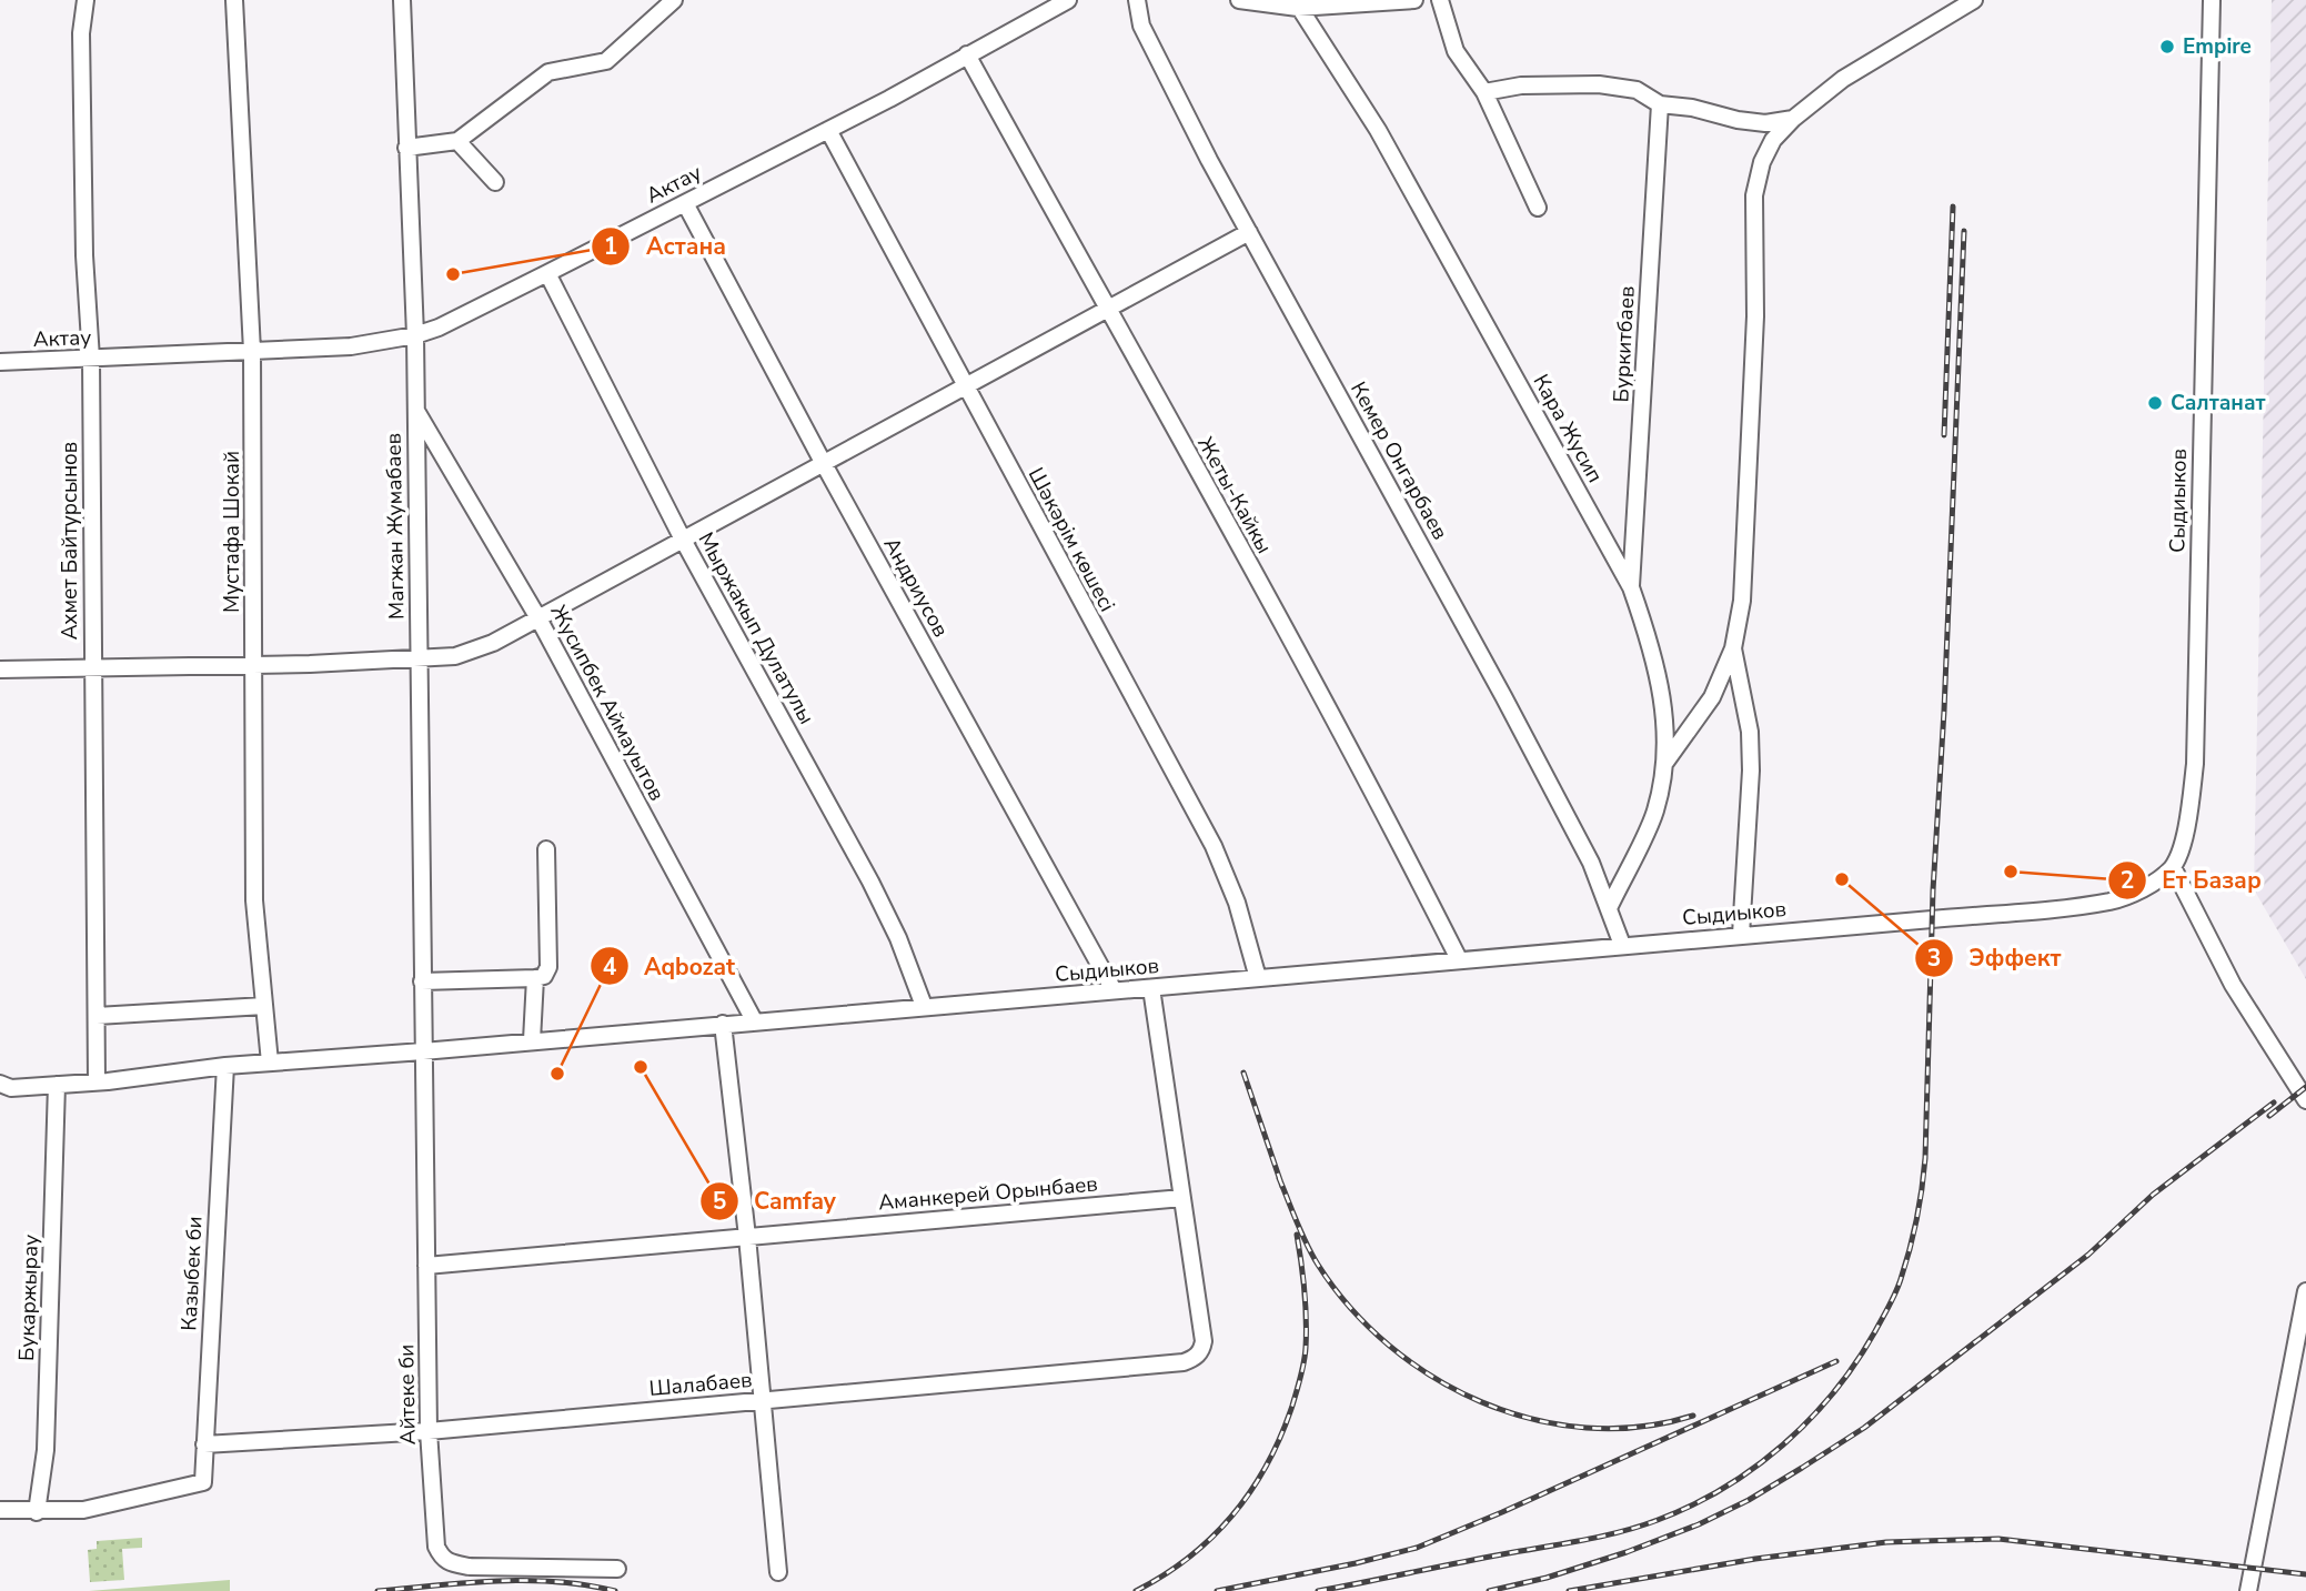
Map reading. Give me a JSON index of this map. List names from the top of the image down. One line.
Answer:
{"streets":{"street":["Актау","Буркитбаев","Кара Жусип","Кемер Онгарбаев","Жеты-Кайкы","Сыдиыков","Магжан Жумабаев","Мустафа Шокай","Шәкәрім көшесі","Ахмет Байтурсынов","Андриусов","Мыржакып Дулатулы","Жусипбек Аймауытов","Аманкерей Орынбаев","Казыбек би","Букаржырау","Шалабаев","Айтеке би"]},"crossings":[["Актау","Жеты-Кайкы"],["Актау","Магжан Жумабаев"],["Актау","Мустафа Шокай"],["Актау","Шәкәрім көшесі"],["Актау","Ахмет Байтурсынов"],["Актау","Андриусов"],["Актау","Мыржакып Дулатулы"],["Буркитбаев","Кара Жусип"],["Кара Жусип","Кемер Онгарбаев"],["Кемер Онгарбаев","Сыдиыков"],["Жеты-Кайкы","Сыдиыков"],["Сыдиыков","Магжан Жумабаев"],["Сыдиыков","Мустафа Шокай"],["Сыдиыков","Шәкәрім көшесі"],["Сыдиыков","Ахмет Байтурсынов"],["Сыдиыков","Андриусов"],["Сыдиыков","Мыржакып Дулатулы"],["Сыдиыков","Жусипбек Аймауытов"],["Сыдиыков","Казыбек би"],["Сыдиыков","Букаржырау"],["Сыдиыков","Айтеке би"],["Магжан Жумабаев","Жусипбек Аймауытов"],["Магжан Жумабаев","Айтеке би"],["Аманкерей Орынбаев","Шалабаев"],["Аманкерей Орынбаев","Айтеке би"],["Казыбек би","Букаржырау"],["Казыбек би","Шалабаев"],["Шалабаев","Айтеке би"]],"places":["Empire","Астана","Салтанат","Ет Базар","Эффект","Camfay","Aqbozat"]}
